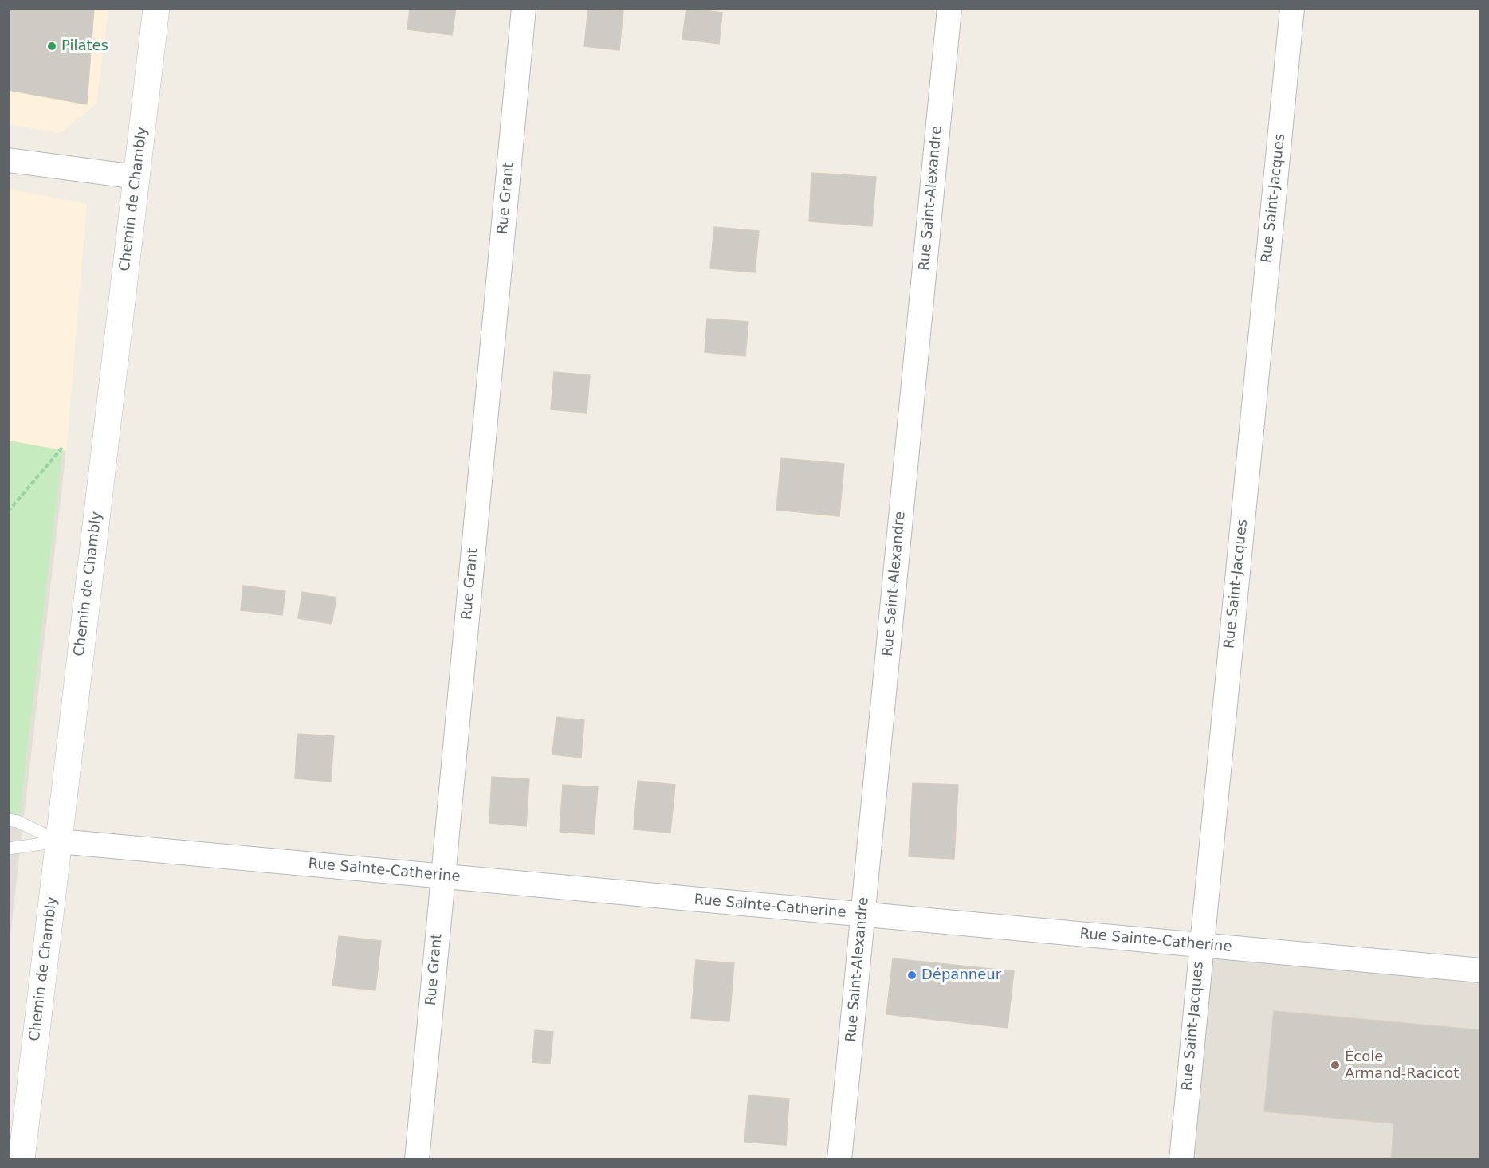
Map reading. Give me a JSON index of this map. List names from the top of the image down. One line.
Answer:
{"streets":{"main road":["Chemin de Chambly"],"street":["Rue Grant","Rue Saint-Alexandre","Rue Saint-Jacques","Rue Sainte-Catherine"]},"crossings":[["Rue Grant","Rue Sainte-Catherine"],["Rue Saint-Alexandre","Rue Sainte-Catherine"],["Rue Saint-Jacques","Rue Sainte-Catherine"],["Chemin de Chambly","Rue Sainte-Catherine"]],"places":["Pilates","Dépanneur","École Armand-Racicot"]}
